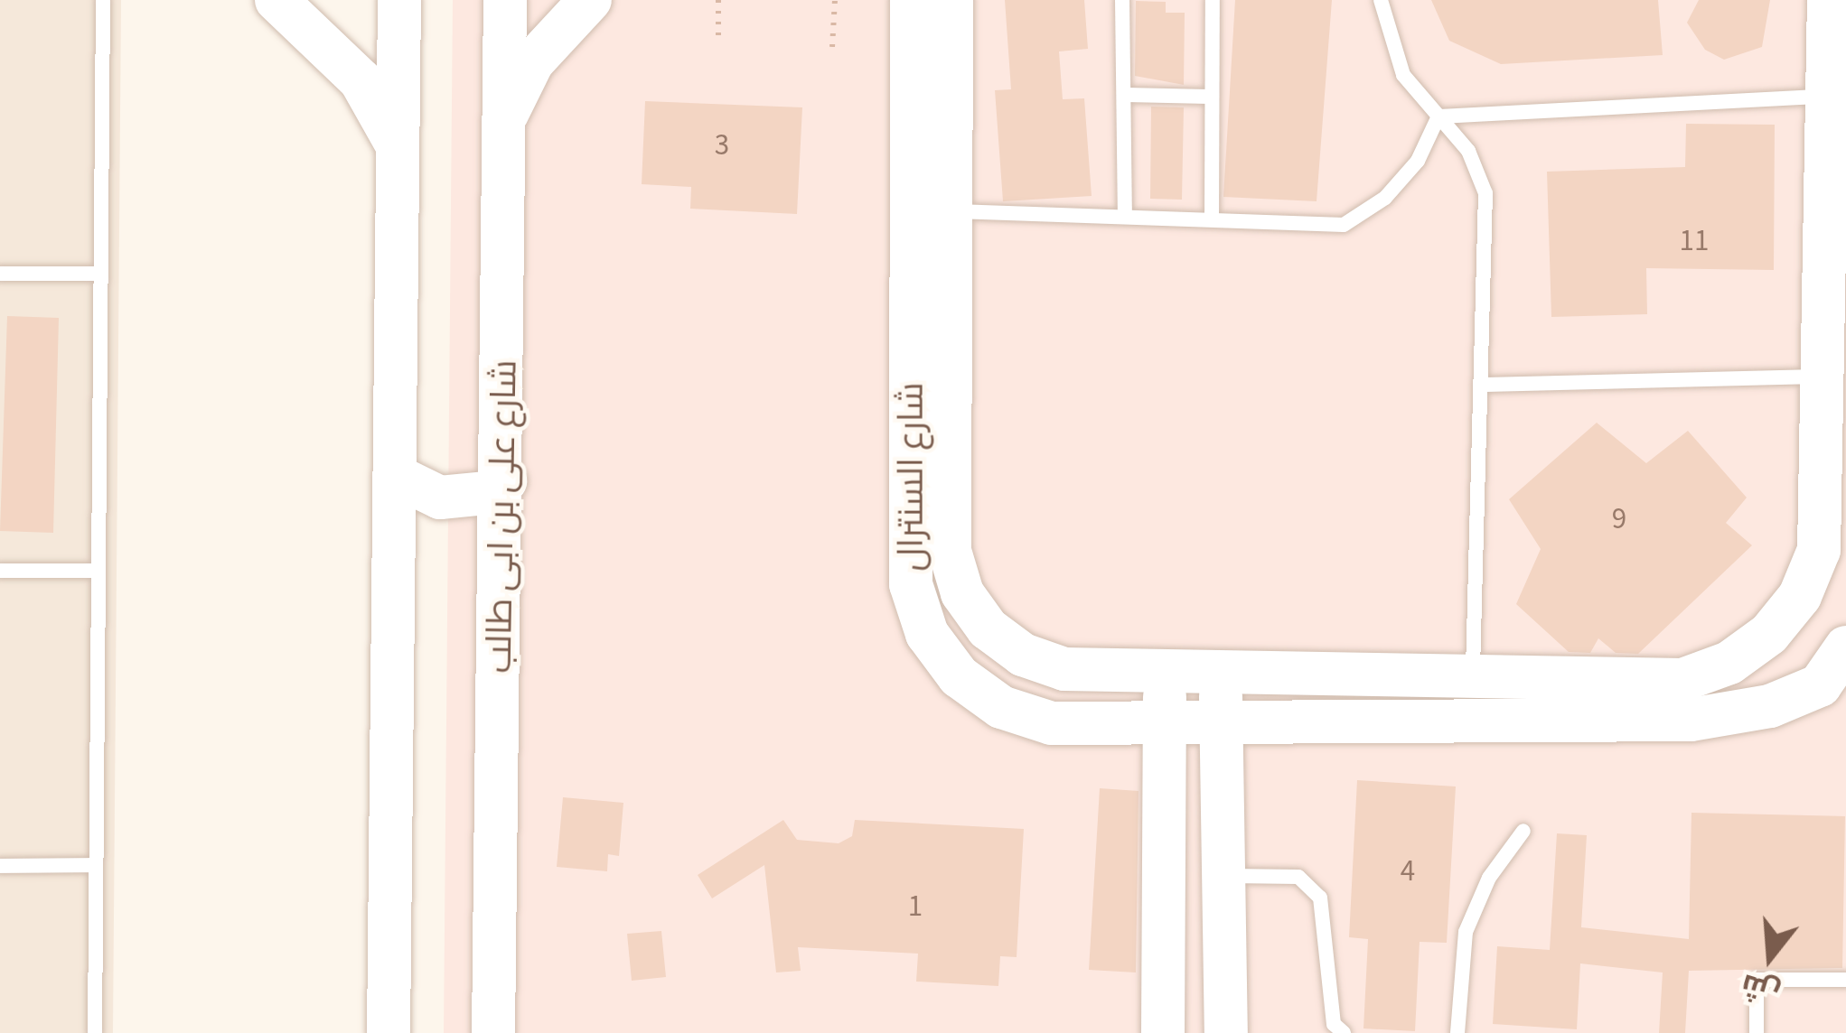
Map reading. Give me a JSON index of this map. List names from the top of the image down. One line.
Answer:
{"streets":{"street":["شارع السنترال","شارع على بن ابى طالب"]},"house_numbers":["3","11","9","4","1"],"north":"bottom"}
